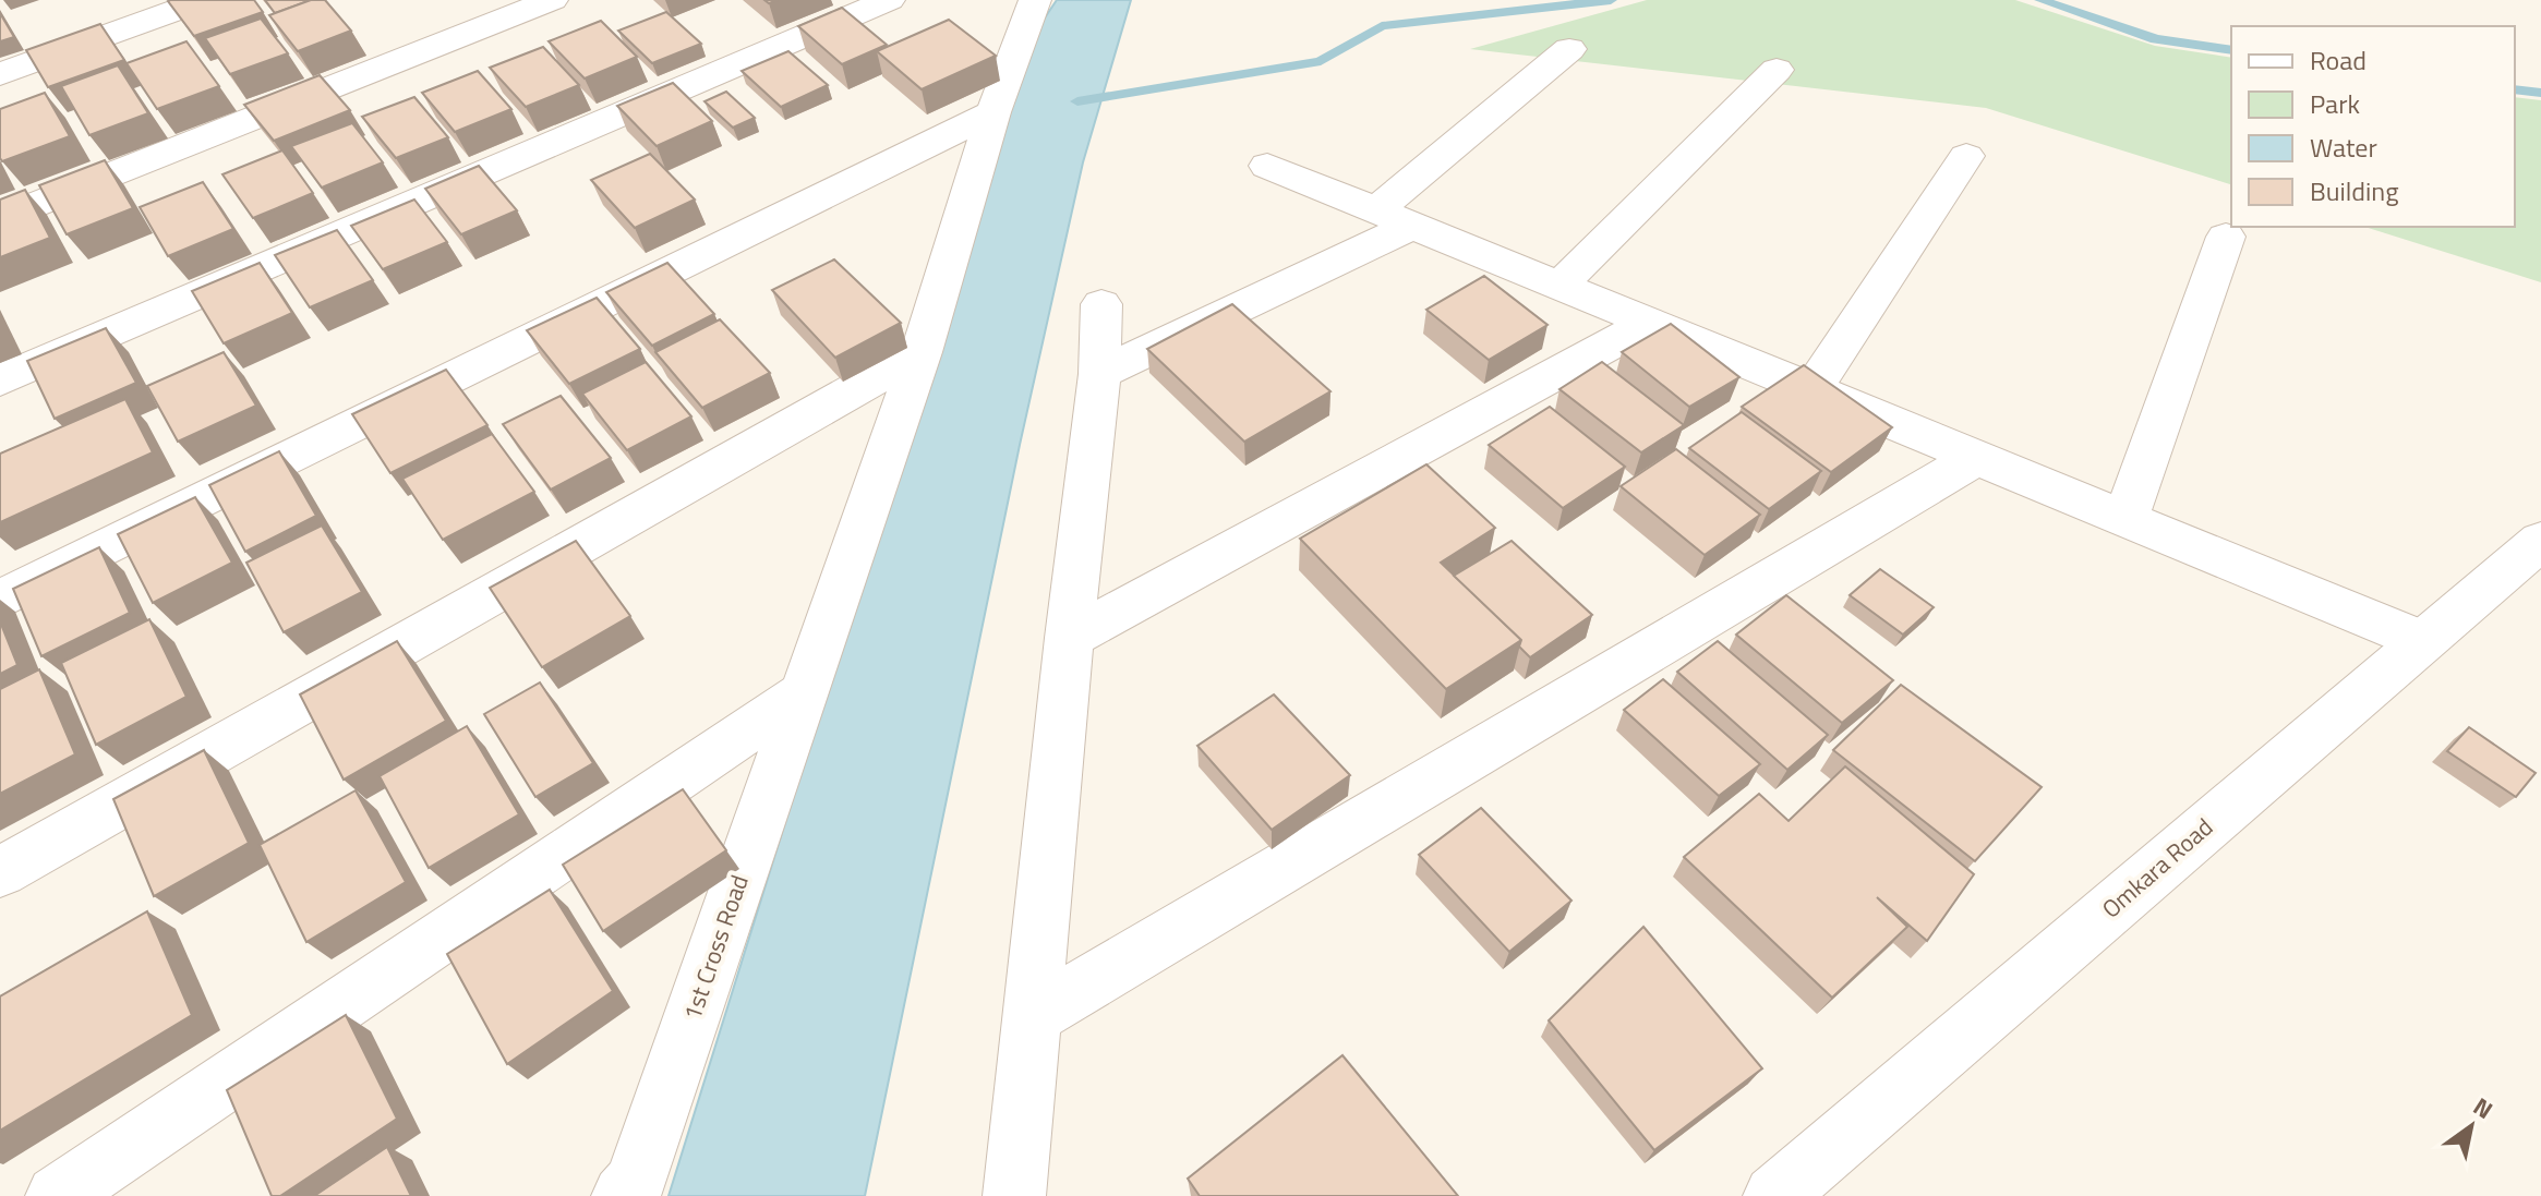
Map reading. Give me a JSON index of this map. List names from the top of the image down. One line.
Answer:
{"streets":{"street":["Omkara Road","1st Cross Road"]},"legend":["Road","Park","Water","Building"],"north":"top right"}
